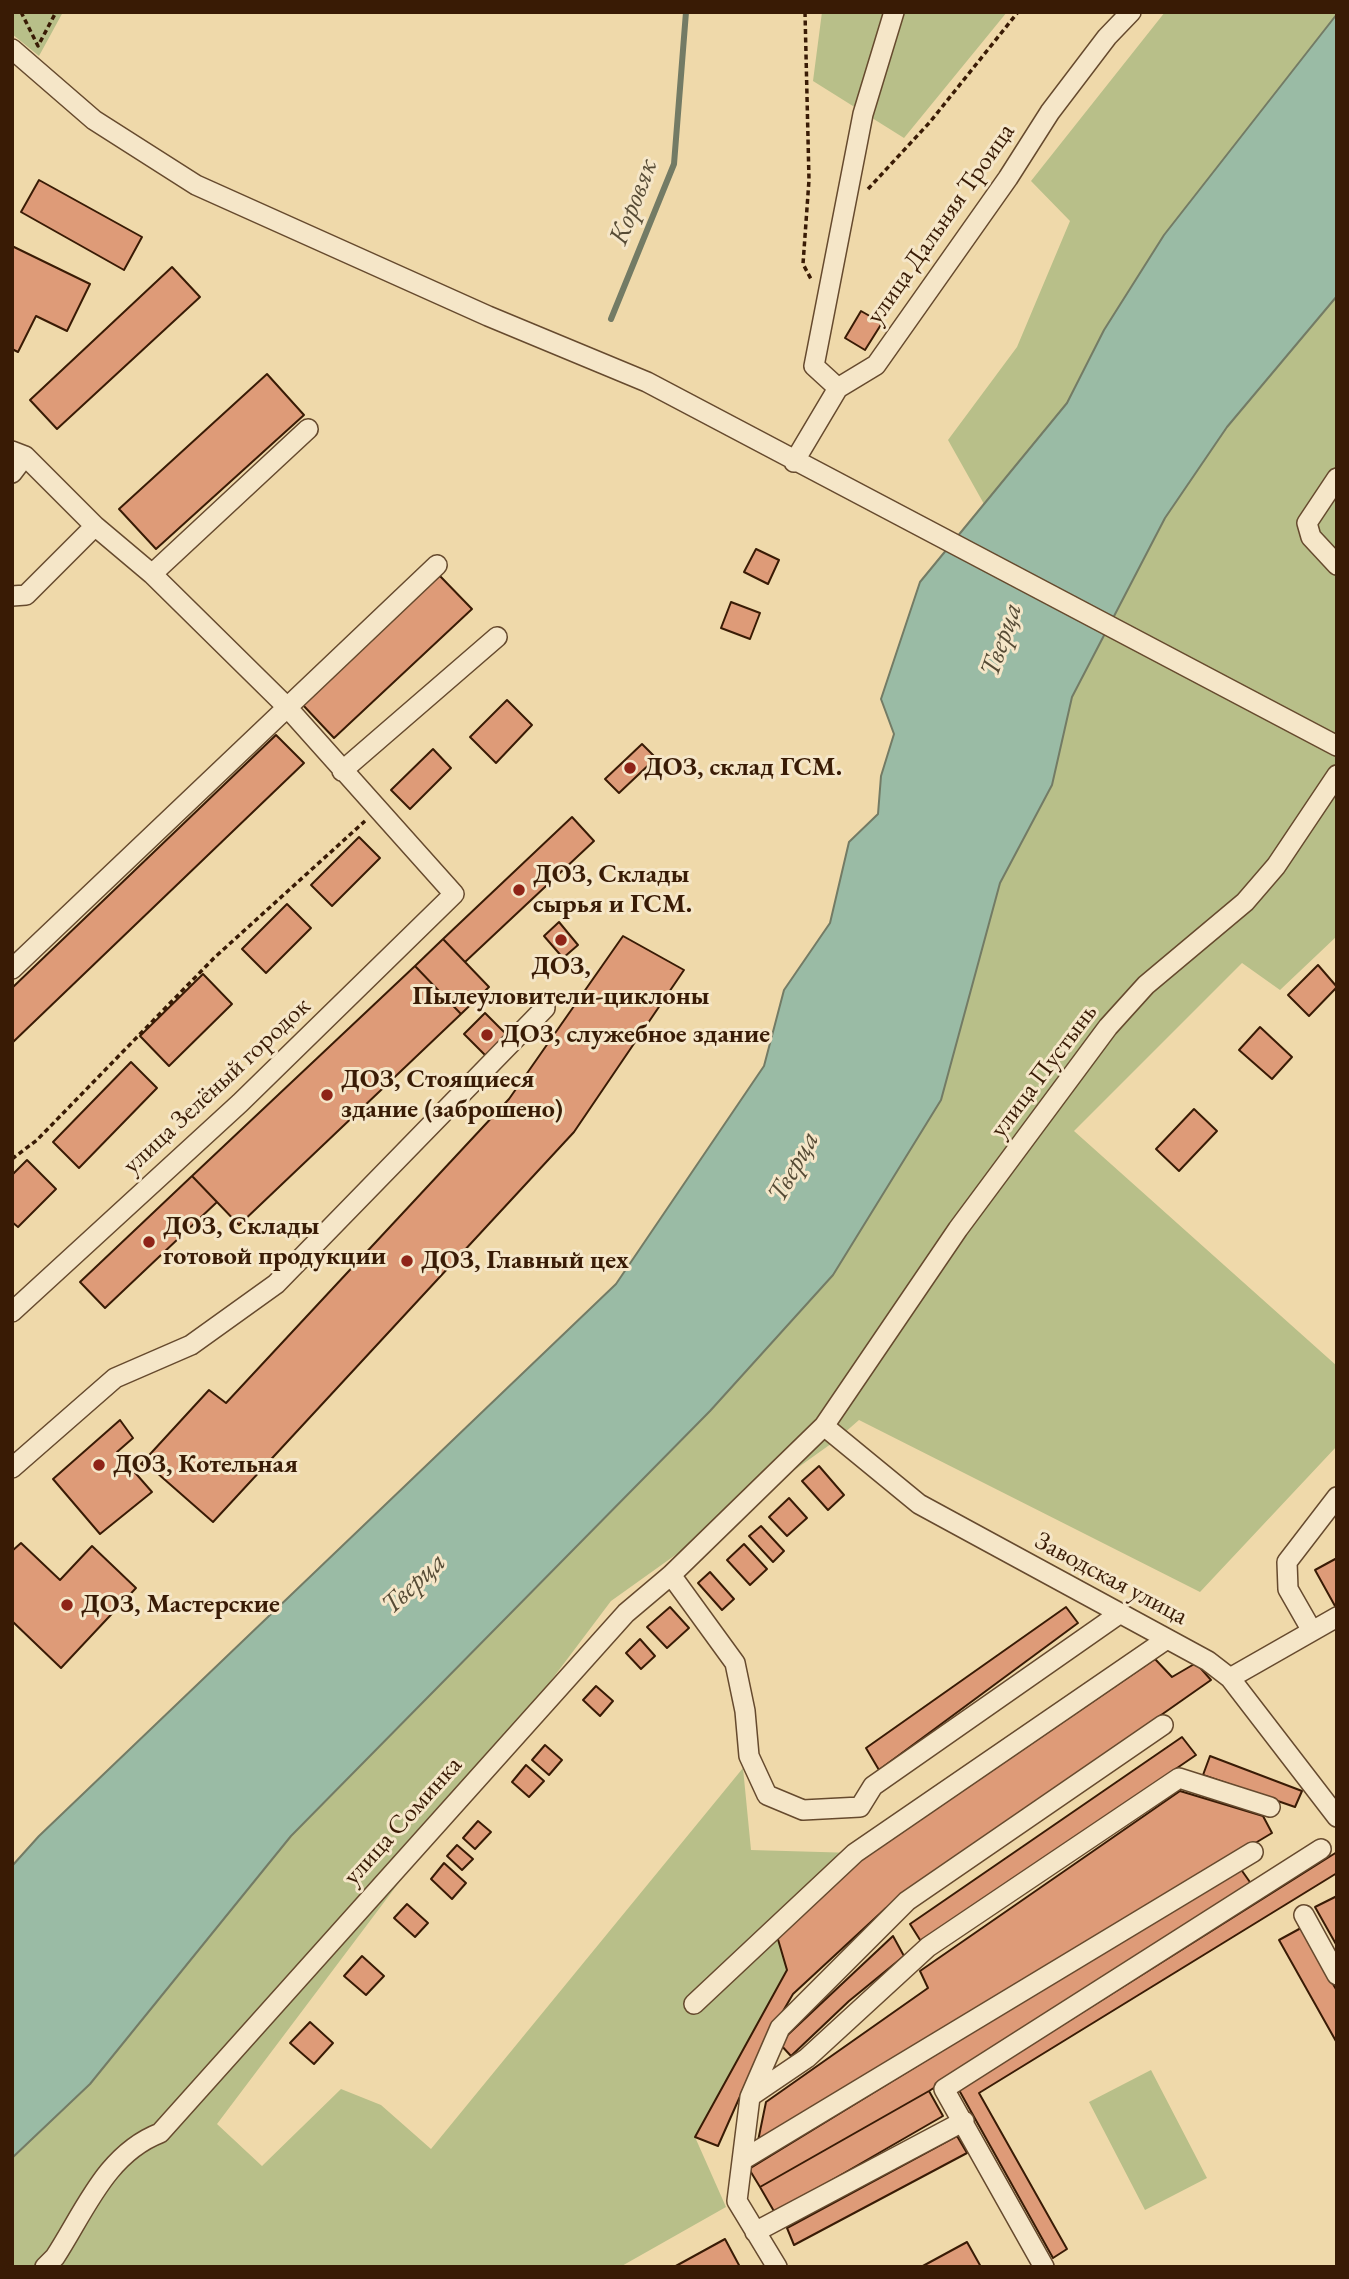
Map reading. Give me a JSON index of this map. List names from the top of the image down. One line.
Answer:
{"streets":{"street":["улица Дальняя Троица","улица Пустынь","улица Зелёный городок","Заводская улица","улица Соминка"]},"crossings":[["улица Пустынь","Заводская улица"],["улица Пустынь","улица Соминка"],["Заводская улица","улица Соминка"]],"water":["Коровяк","Тверца"],"places":["ДОЗ, склад ГСМ.","ДОЗ, Склады сырья и ГСМ.","ДОЗ, Пылеуловители-циклоны","ДОЗ, служебное здание","ДОЗ, Стоящиеся здание (заброшено)","ДОЗ, Склады готовой продукции","ДОЗ, Главный цех","ДОЗ, Котельная","ДОЗ, Мастерские"]}
